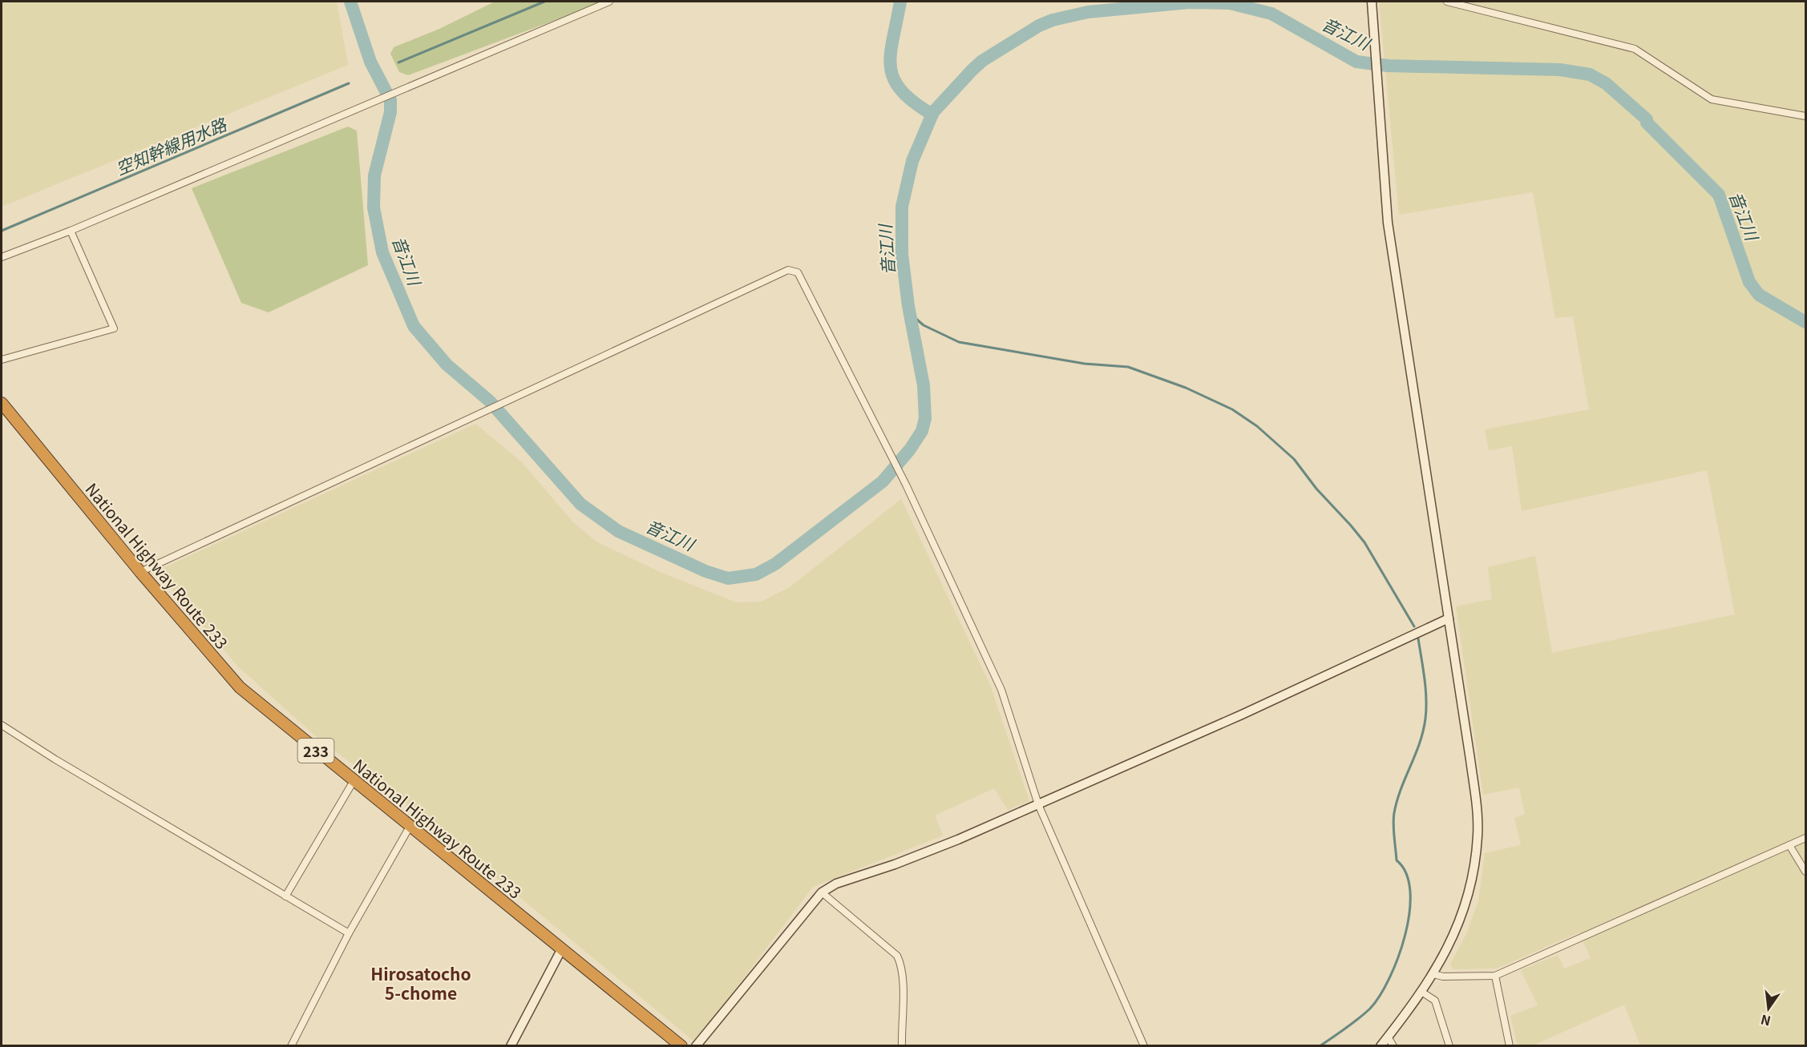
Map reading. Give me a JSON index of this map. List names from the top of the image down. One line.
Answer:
{"streets":{"highway":["National Highway Route 233","233"]},"districts":["Hirosatocho 5-chome"],"water":["音江川","空知幹線用水路"],"north":"bottom"}
